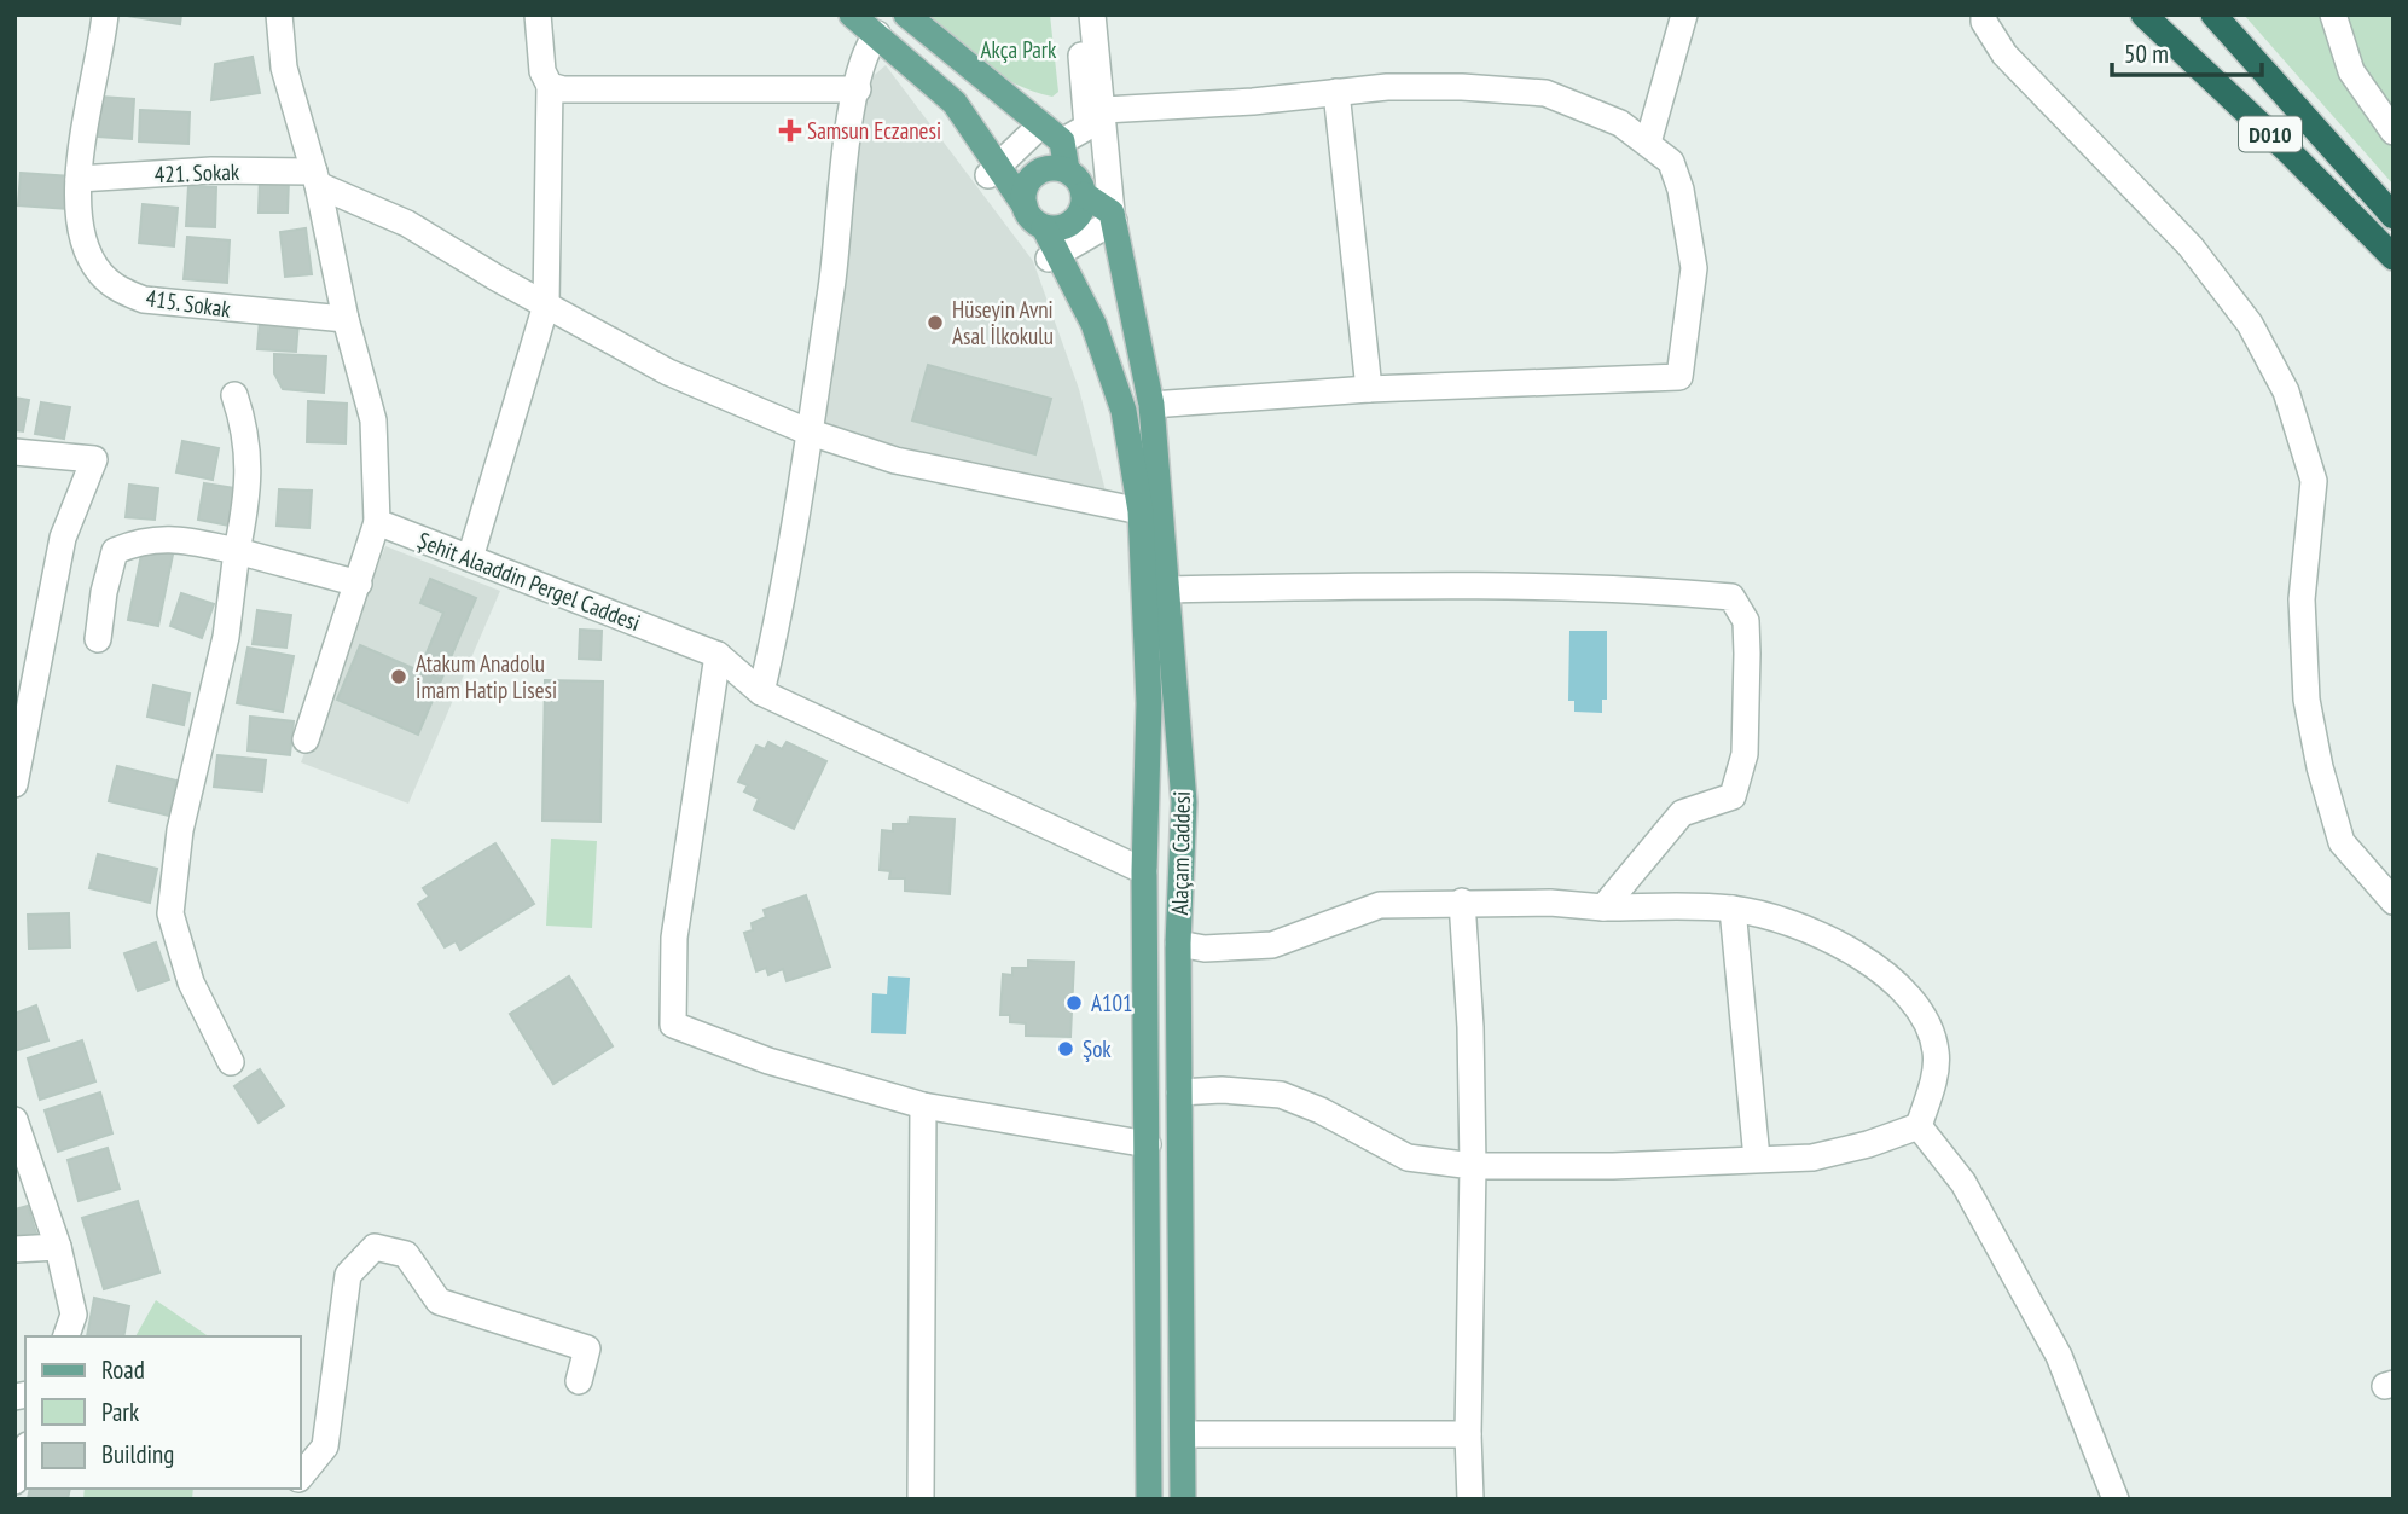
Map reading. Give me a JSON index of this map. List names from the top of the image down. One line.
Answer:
{"streets":{"highway":["D010"],"main road":["Alaçam Caddesi"],"street":["421. Sokak","415. Sokak","Şehit Alaaddin Pergel Caddesi"]},"crossings":[["421. Sokak","415. Sokak"],["Şehit Alaaddin Pergel Caddesi","Alaçam Caddesi"]],"parks":["Akça Park"],"places":{"health":["Samsun Eczanesi"],"other":["Hüseyin Avni Asal İlkokulu","Atakum Anadolu İmam Hatip Lisesi","A101","Şok"]},"legend":["Road","Park","Building"],"scale_bar":"50 m"}
